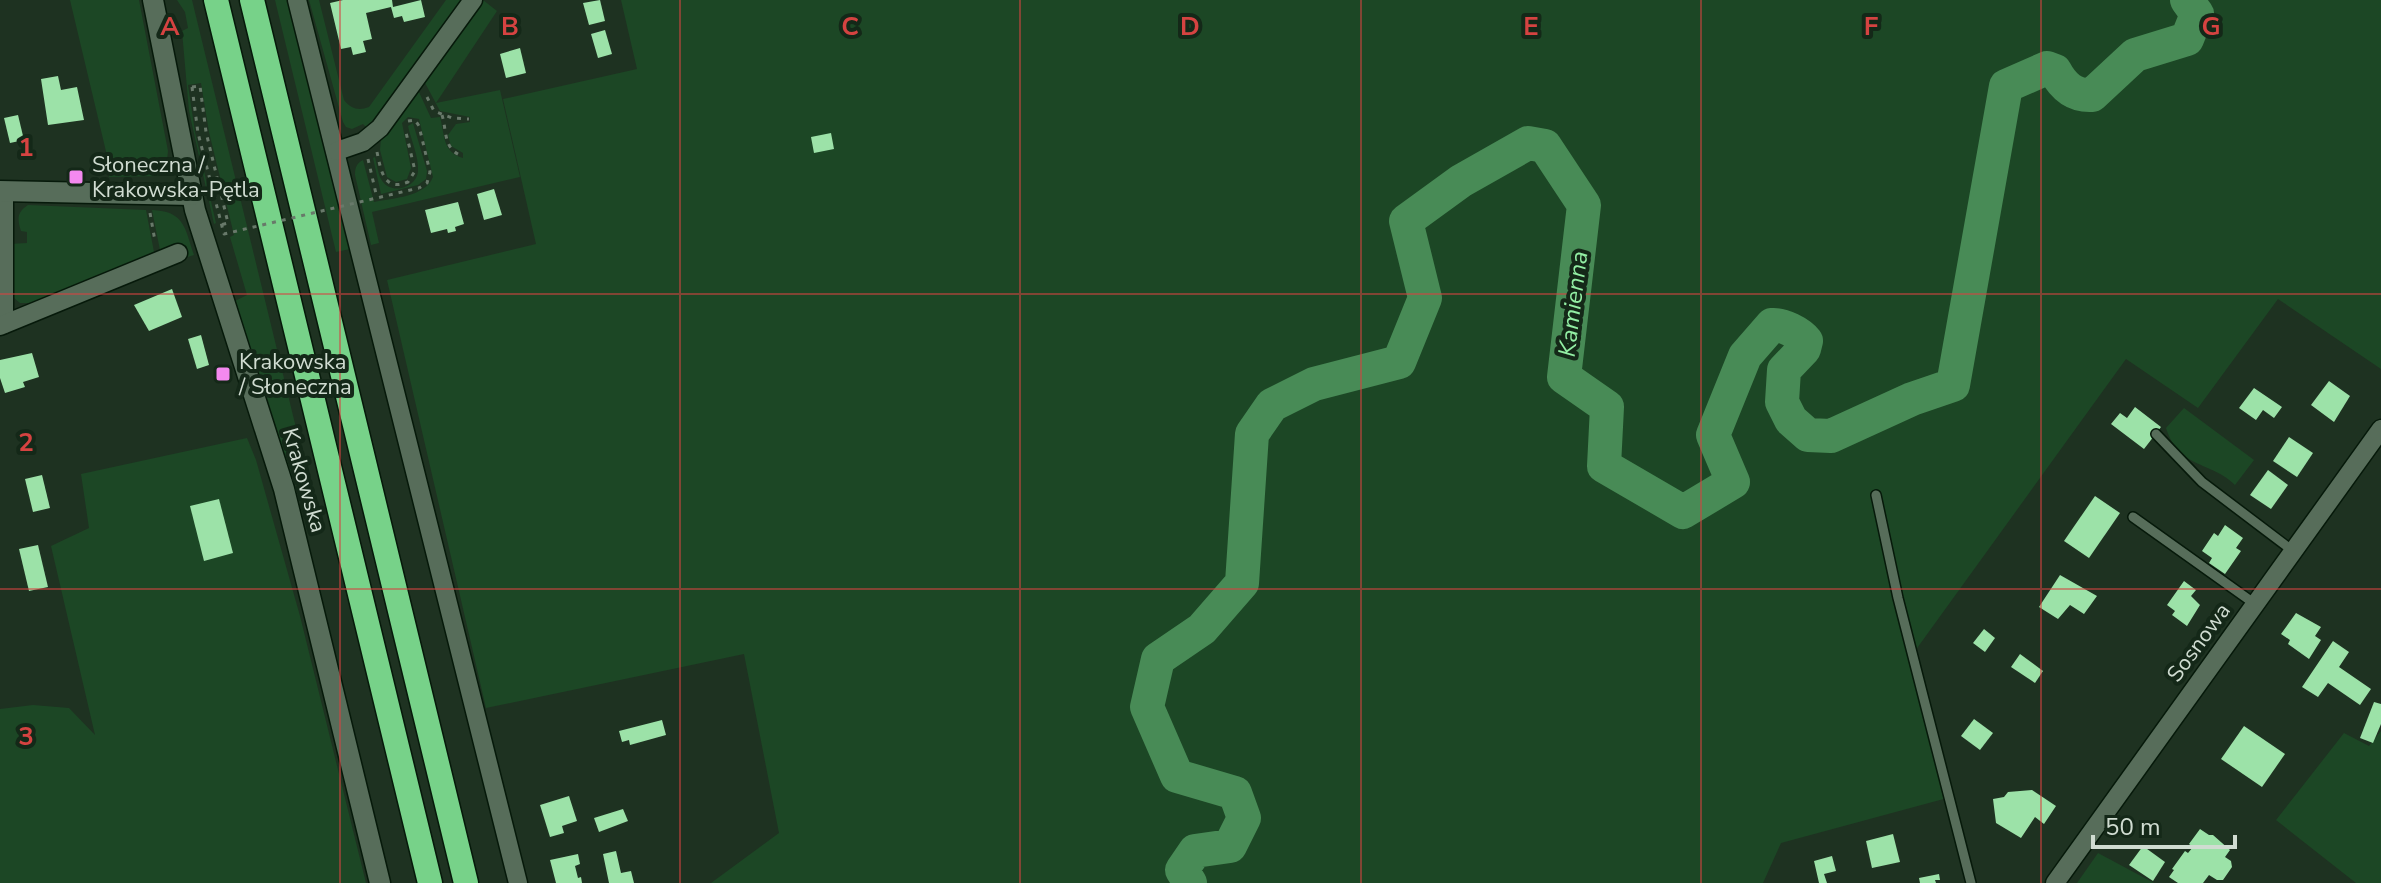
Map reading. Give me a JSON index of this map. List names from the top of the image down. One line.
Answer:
{"streets":{"street":["Krakowska","Sosnowa"]},"water":["Kamienna"],"places":{"transit":["Słoneczna / Krakowska-Pętla","Krakowska / Słoneczna"]},"scale_bar":"50 m","grid":{"columns":["A","B","C","D","E","F","G"],"rows":["1","2","3"]}}
